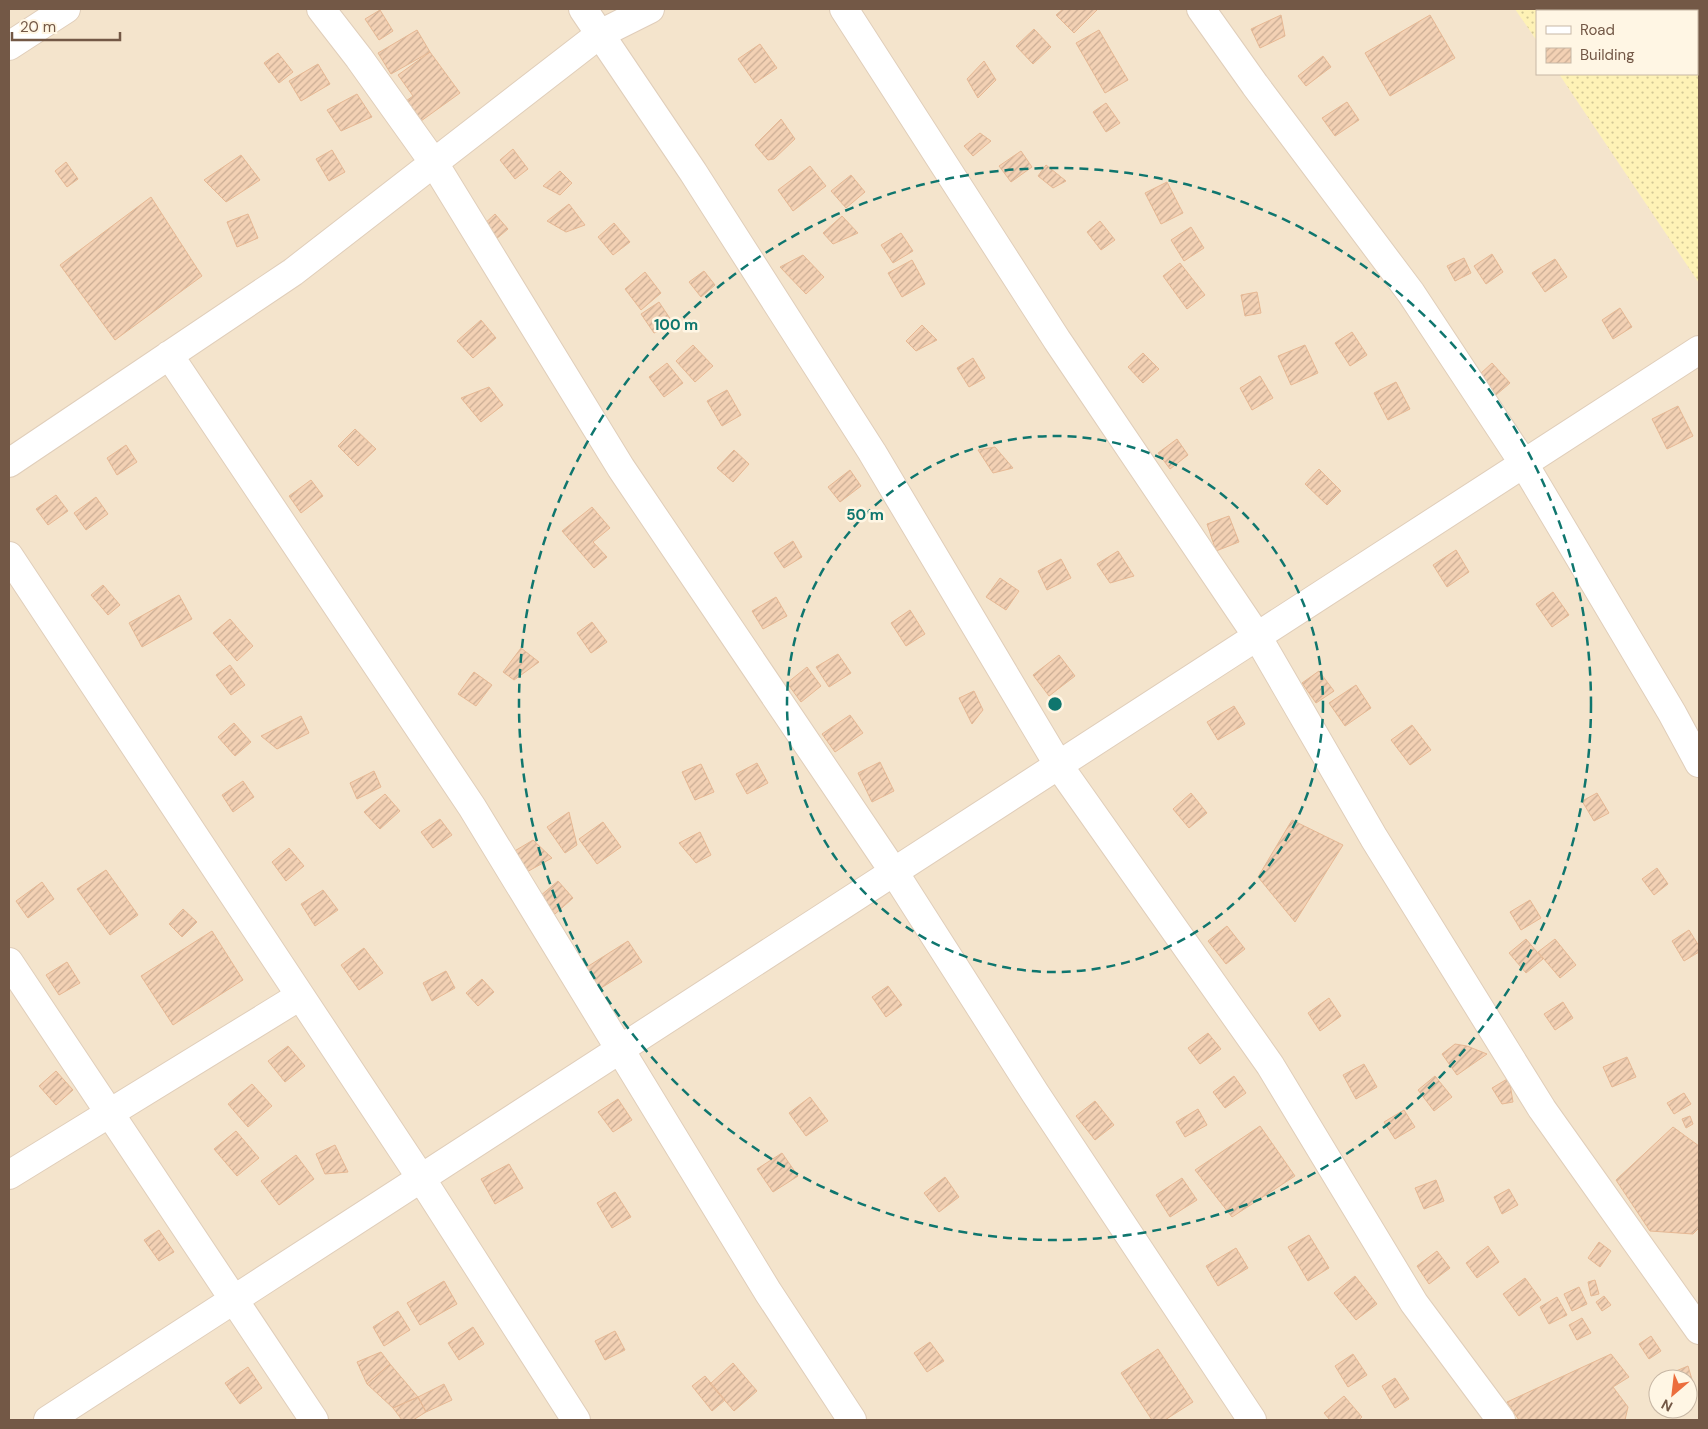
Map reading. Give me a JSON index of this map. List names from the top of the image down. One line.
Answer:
{"legend":["Road","Building"],"scale_bar":"20 m","north":"bottom left","rings":["100 m","50 m"]}
